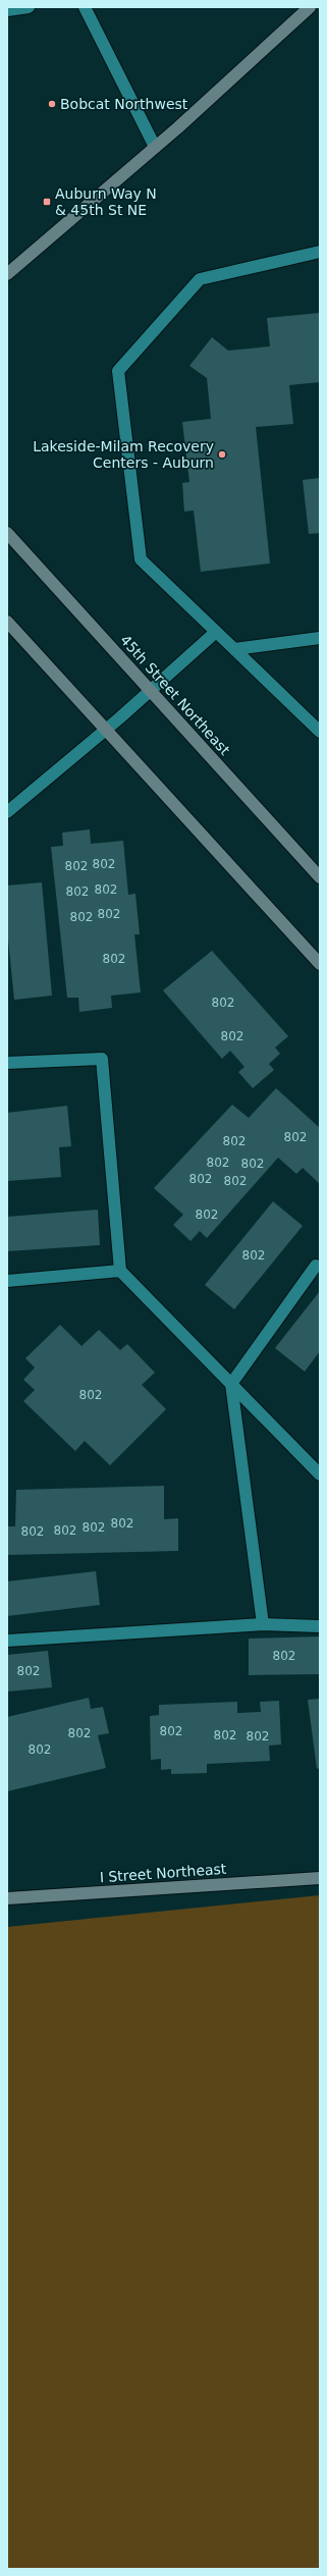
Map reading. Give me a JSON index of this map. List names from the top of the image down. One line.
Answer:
{"streets":{"street":["45th Street Northeast","I Street Northeast"]},"places":{"other":["Bobcat Northwest","Lakeside-Milam Recovery Centers - Auburn"],"transit":["Auburn Way N & 45th St NE"]},"house_numbers":["802","802","802","802","802","802","802","802","802","802","802","802","802","802","802","802","802","802","802","802","802","802","802","802","802","802","802","802","802"]}
